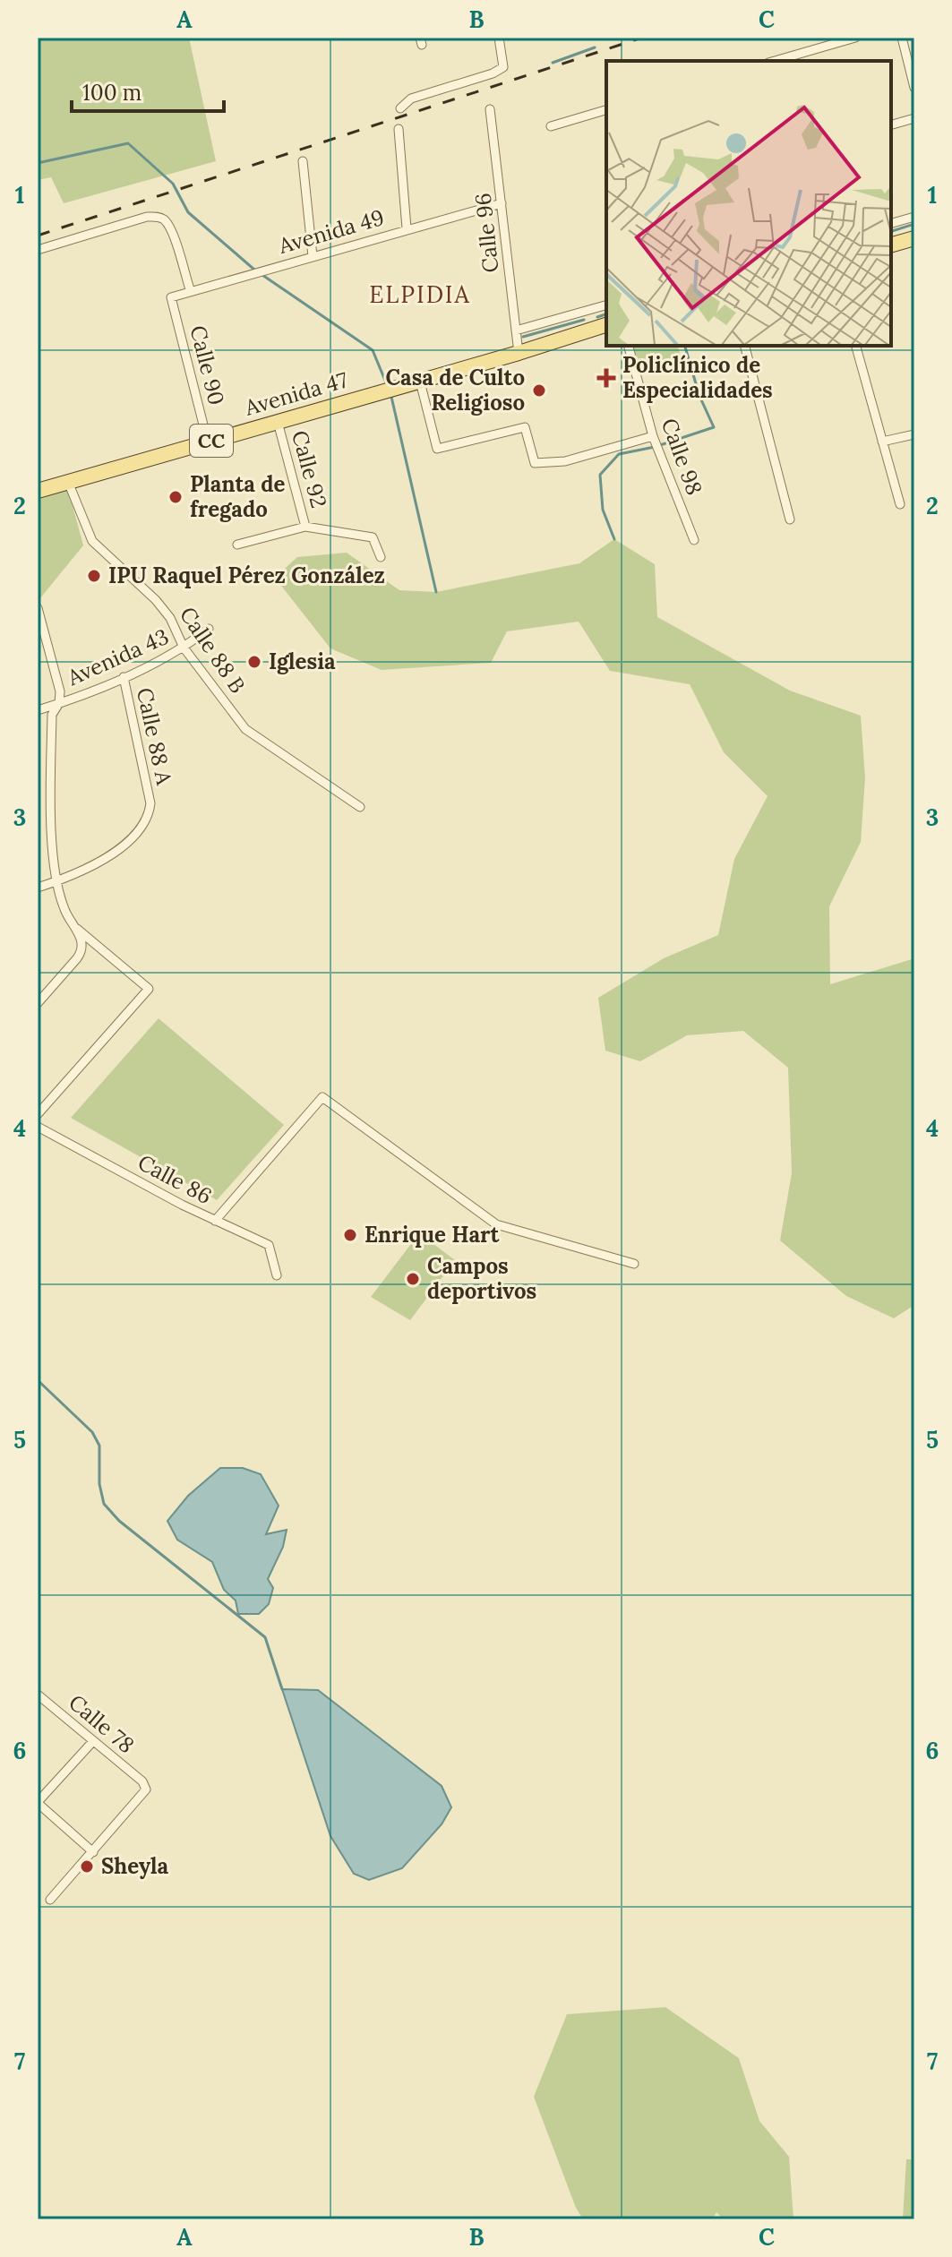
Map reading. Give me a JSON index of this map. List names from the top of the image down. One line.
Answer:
{"streets":{"main road":["Avenida 47","CC"],"street":["Avenida 49","Calle 96","Calle 90","Calle 98","Calle 92","Calle 88 B","Avenida 43","Calle 88 A","Calle 86","Calle 78"]},"crossings":[["Avenida 49","Calle 96"],["Avenida 49","Calle 90"],["Calle 96","Avenida 47"],["Calle 90","Avenida 47"],["Avenida 47","Calle 92"],["Avenida 47","Calle 88 B"],["Calle 88 B","Avenida 43"],["Avenida 43","Calle 88 A"]],"districts":["ELPIDIA"],"places":{"health":["Policlínico de Especialidades"],"other":["Casa de Culto Religioso","Planta de fregado","IPU Raquel Pérez González","Iglesia","Enrique Hart","Campos deportivos","Sheyla"]},"scale_bar":"100 m","grid":{"columns":["A","B","C"],"rows":["1","2","3","4","5","6","7"]}}
